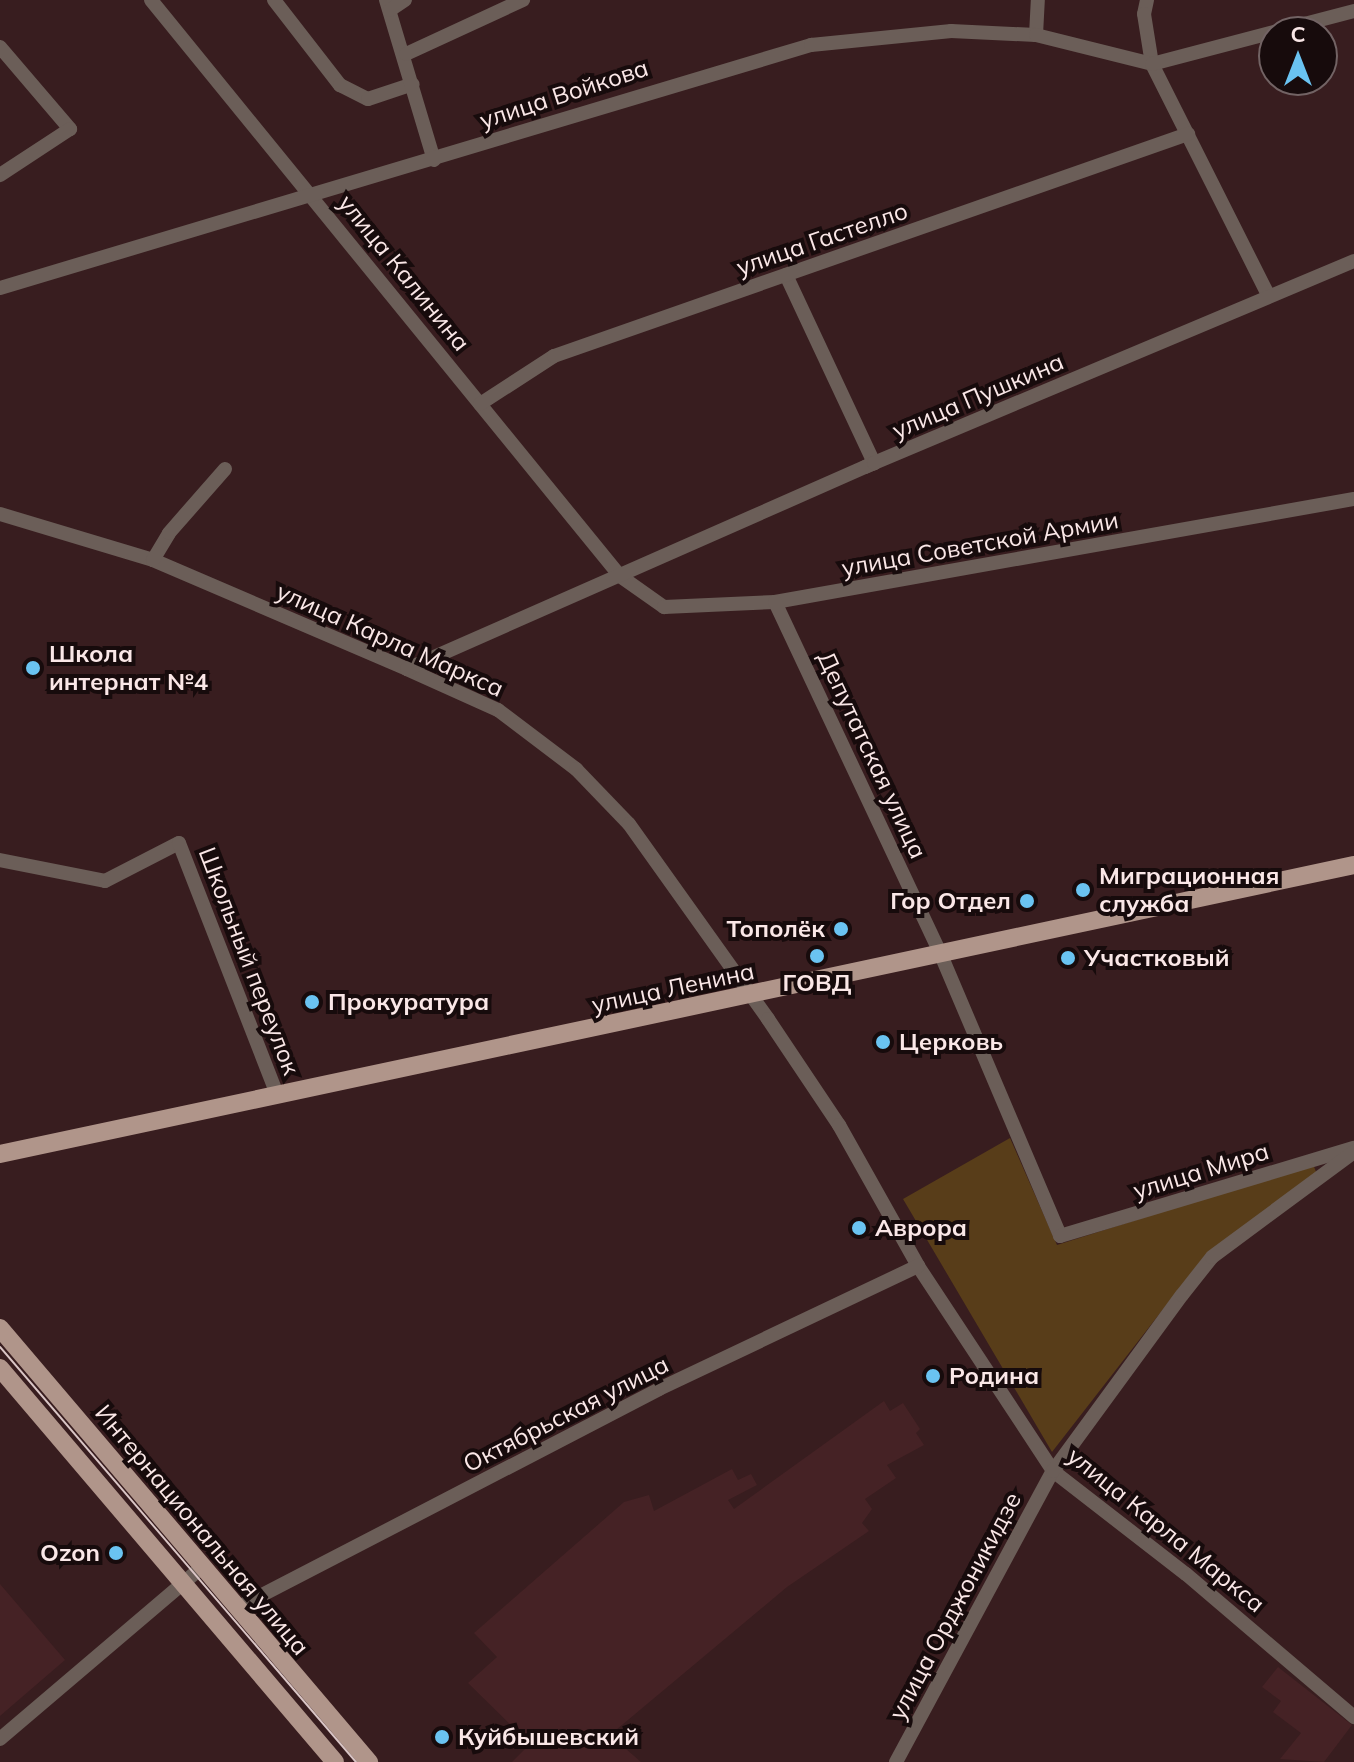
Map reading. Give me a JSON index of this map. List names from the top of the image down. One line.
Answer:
{"streets":{"main road":["улица Ленина","Интернациональная улица"],"street":["улица Войкова","улица Гастелло","улица Калинина","улица Пушкина","улица Советской Армии","улица Карла Маркса","Депутатская улица","Школьный переулок","улица Мира","Октябрьская улица","улица Орджоникидзе"]},"crossings":[["улица Войкова","улица Калинина"],["улица Гастелло","улица Калинина"],["улица Калинина","улица Пушкина"],["улица Калинина","улица Советской Армии"],["улица Пушкина","улица Советской Армии"],["улица Пушкина","улица Карла Маркса"],["улица Советской Армии","Депутатская улица"],["улица Карла Маркса","улица Ленина"],["улица Карла Маркса","Октябрьская улица"],["улица Карла Маркса","улица Орджоникидзе"],["Депутатская улица","улица Ленина"],["Депутатская улица","улица Мира"],["Школьный переулок","улица Ленина"],["улица Мира","улица Орджоникидзе"],["Октябрьская улица","Интернациональная улица"]],"places":["Школа интернат №4","Миграционная служба","Гор Отдел","Тополёк","ГОВД","Участковый","Прокуратура","Церковь","Аврора","Родина","Ozon","Куйбышевский"],"north":"top"}
